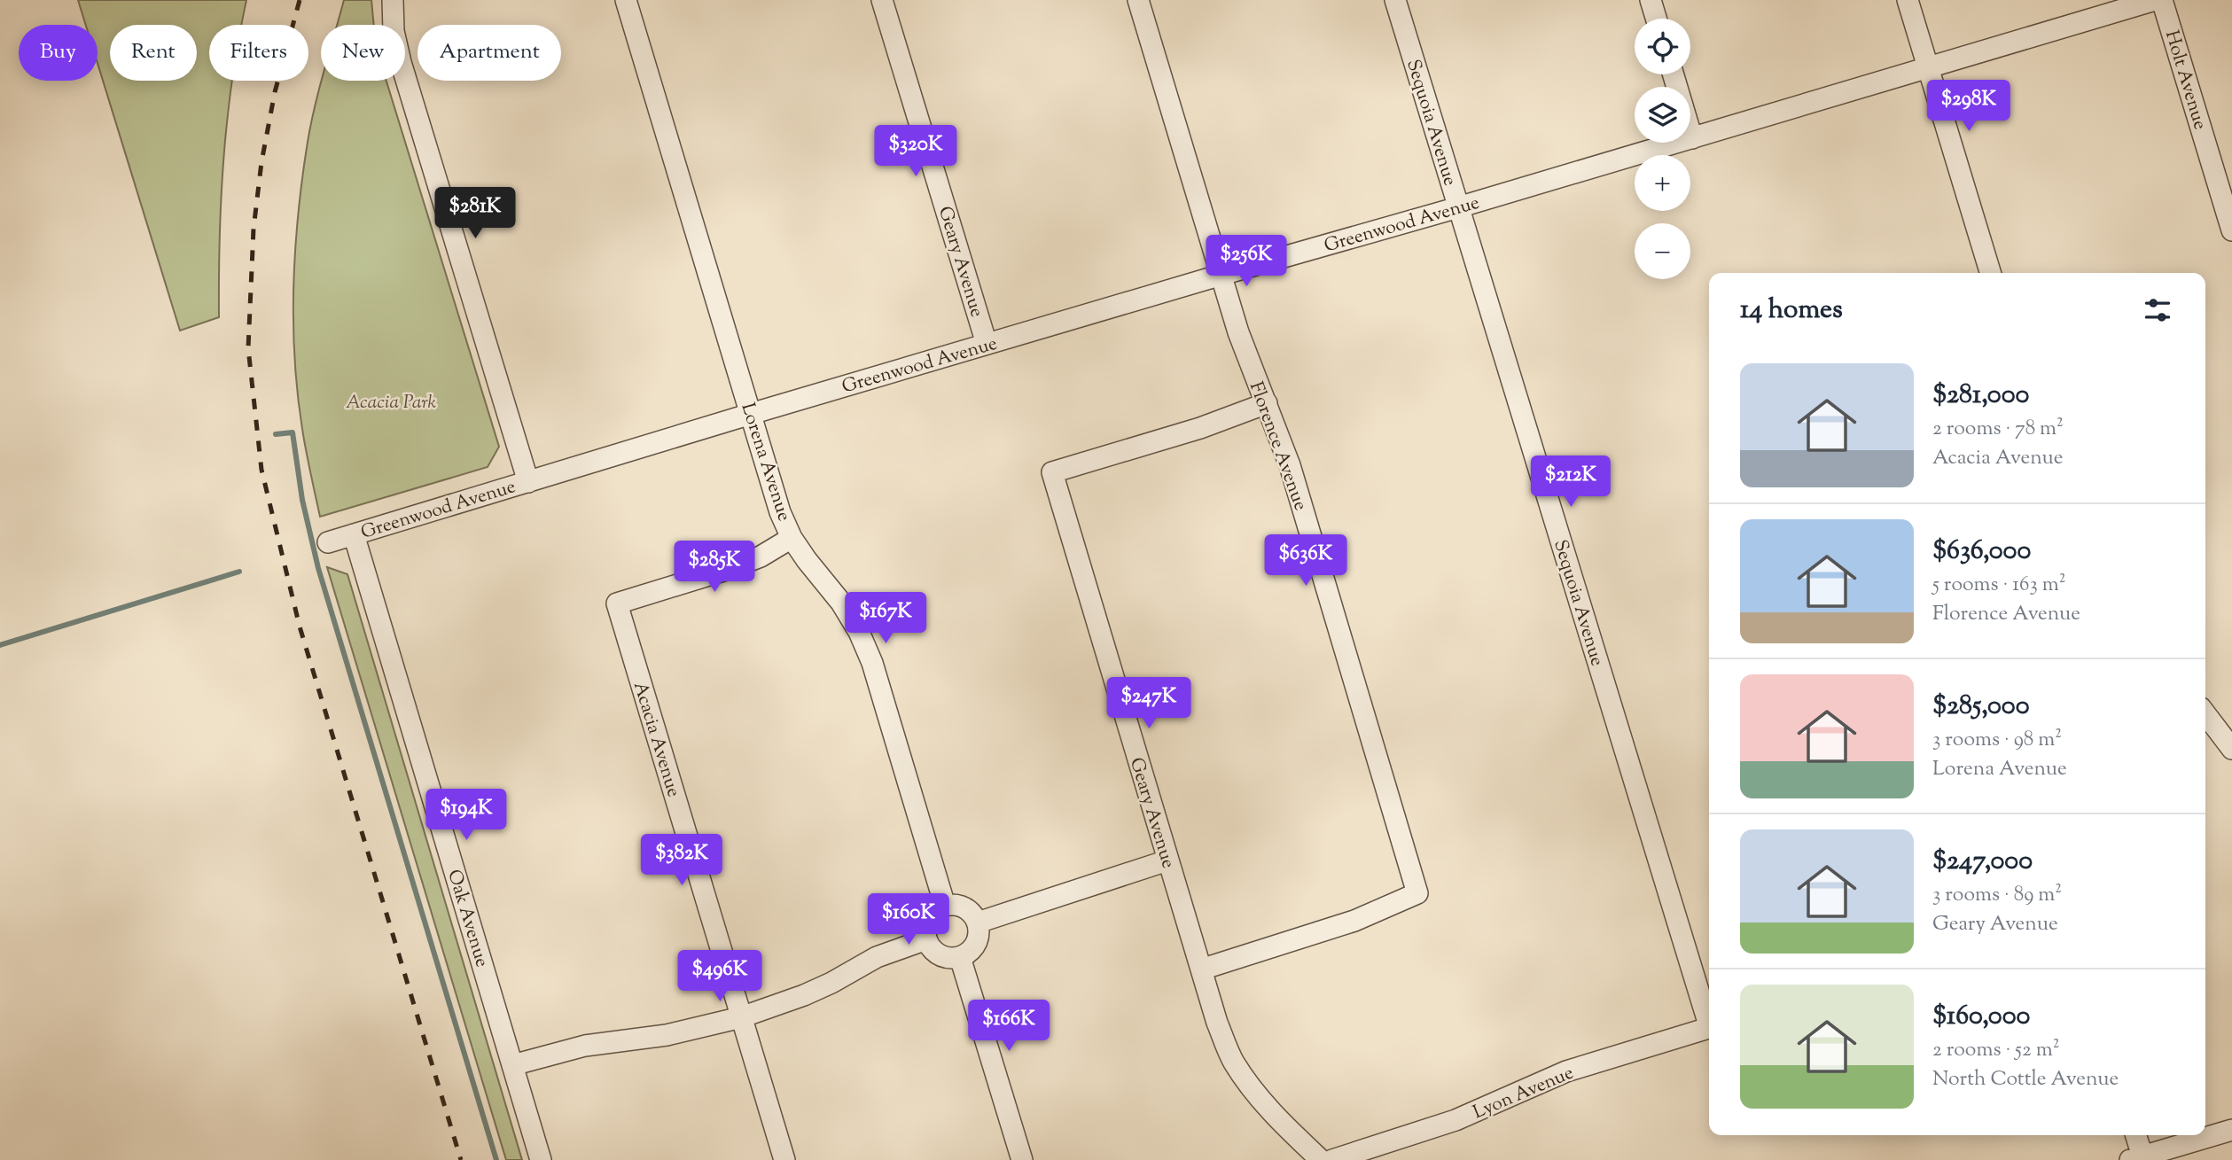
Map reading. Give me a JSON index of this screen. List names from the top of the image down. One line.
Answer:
{"streets":{"street":["Holt Avenue","Sequoia Avenue","Greenwood Avenue","Geary Avenue","Florence Avenue","Lorena Avenue","Acacia Avenue","Oak Avenue","Lyon Avenue"]},"crossings":[["Sequoia Avenue","Greenwood Avenue"],["Greenwood Avenue","Geary Avenue"],["Greenwood Avenue","Florence Avenue"],["Greenwood Avenue","Lorena Avenue"],["Greenwood Avenue","Oak Avenue"],["Geary Avenue","Florence Avenue"],["Lorena Avenue","Acacia Avenue"]],"parks":["Acacia Park"],"page":{"map_buttons":["+","−"],"chip":["Buy","Rent","Filters","New","Apartment"],"price":["$298K","$320K","$281K","$256K","$212K","$636K","$285K","$167K","$247K","$194K","$382K","$160K","$496K","$166K"],"heading":"14 homes","list":[{"name":"$281,000","note":"2 rooms · 78 m² · Acacia Avenue"},{"name":"$636,000","note":"5 rooms · 163 m² · Florence Avenue"},{"name":"$285,000","note":"3 rooms · 98 m² · Lorena Avenue"},{"name":"$247,000","note":"3 rooms · 89 m² · Geary Avenue"},{"name":"$160,000","note":"2 rooms · 52 m² · North Cottle Avenue"}]}}
